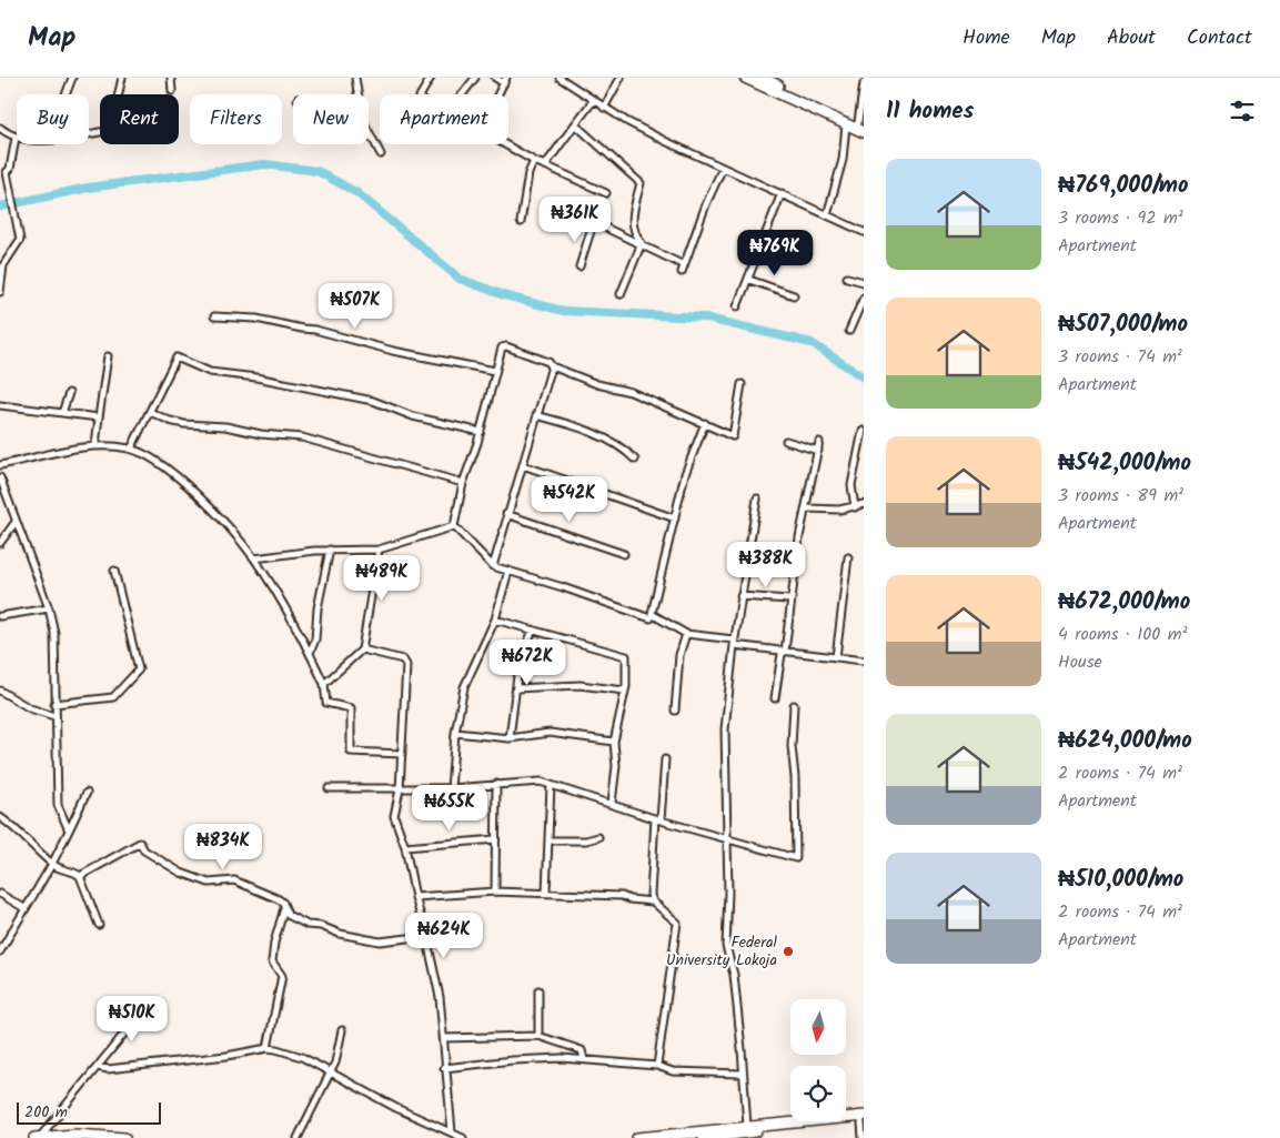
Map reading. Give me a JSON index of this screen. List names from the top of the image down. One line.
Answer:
{"places":["Federal University Lokoja"],"scale_bar":"200 m","north":"bottom","page":{"header":"Map","nav":["Home","Map","About","Contact"],"heading":"11 homes","chip":["Buy","Rent","Filters","New","Apartment"],"list":[{"name":"₦769,000/mo","note":"3 rooms · 92 m² · Apartment"},{"name":"₦507,000/mo","note":"3 rooms · 74 m² · Apartment"},{"name":"₦542,000/mo","note":"3 rooms · 89 m² · Apartment"},{"name":"₦672,000/mo","note":"4 rooms · 100 m² · House"},{"name":"₦624,000/mo","note":"2 rooms · 74 m² · Apartment"},{"name":"₦510,000/mo","note":"2 rooms · 74 m² · Apartment"}],"price":["₦361K","₦769K","₦507K","₦542K","₦388K","₦489K","₦672K","₦655K","₦834K","₦624K","₦510K"],"scale":"200 m"}}
